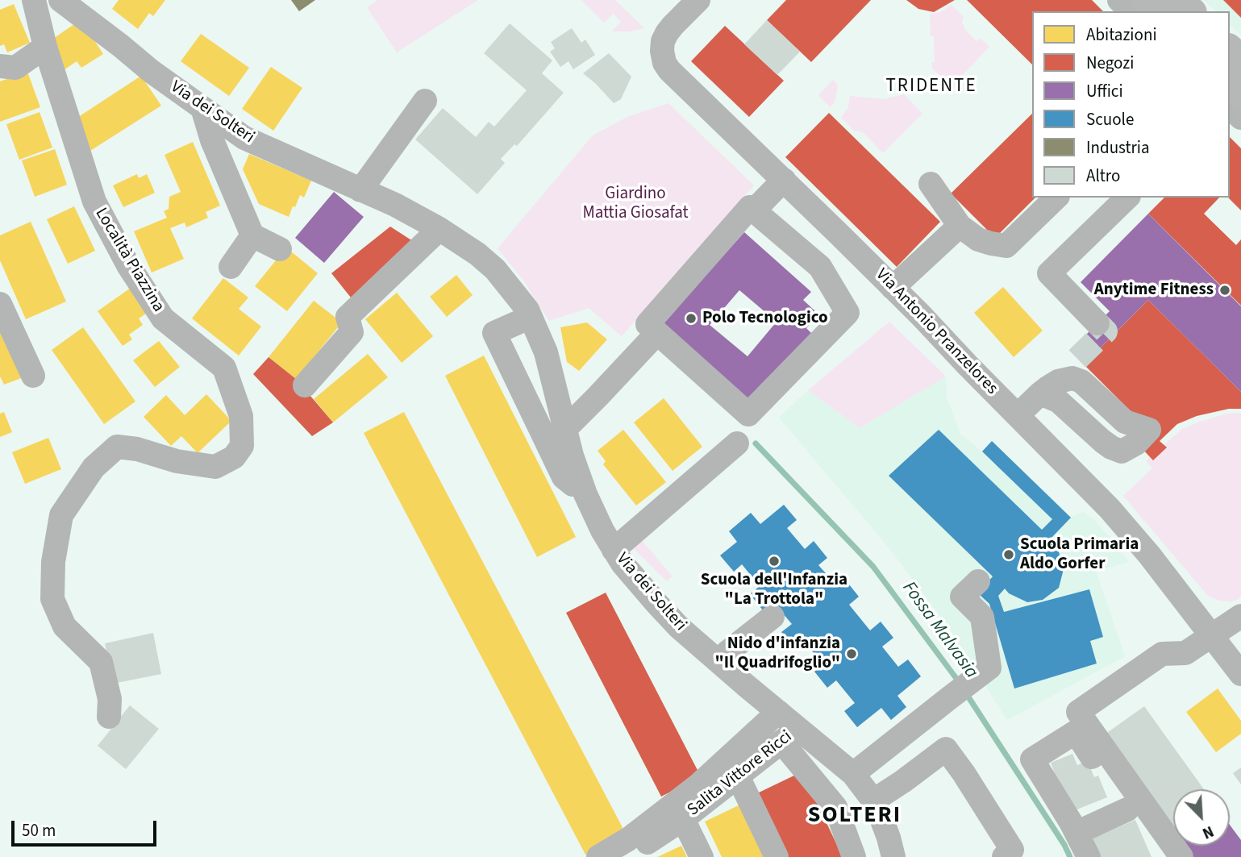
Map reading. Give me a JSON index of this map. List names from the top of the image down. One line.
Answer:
{"streets":{"street":["Via dei Solteri","Località Piazzina","Via Antonio Pranzelores","Salita Vittore Ricci"]},"crossings":[["Via dei Solteri","Salita Vittore Ricci"]],"districts":["TRIDENTE","SOLTERI"],"water":["Fossa Malvasia"],"parks":["Giardino Mattia Giosafat"],"places":["Anytime Fitness","Polo Tecnologico","Scuola Primaria Aldo Gorfer","Scuola dell'Infanzia \"La Trottola\"","Nido d'infanzia \"Il Quadrifoglio\""],"legend":["Abitazioni","Negozi","Uffici","Scuole","Industria","Altro"],"scale_bar":"50 m","north":"bottom right"}
